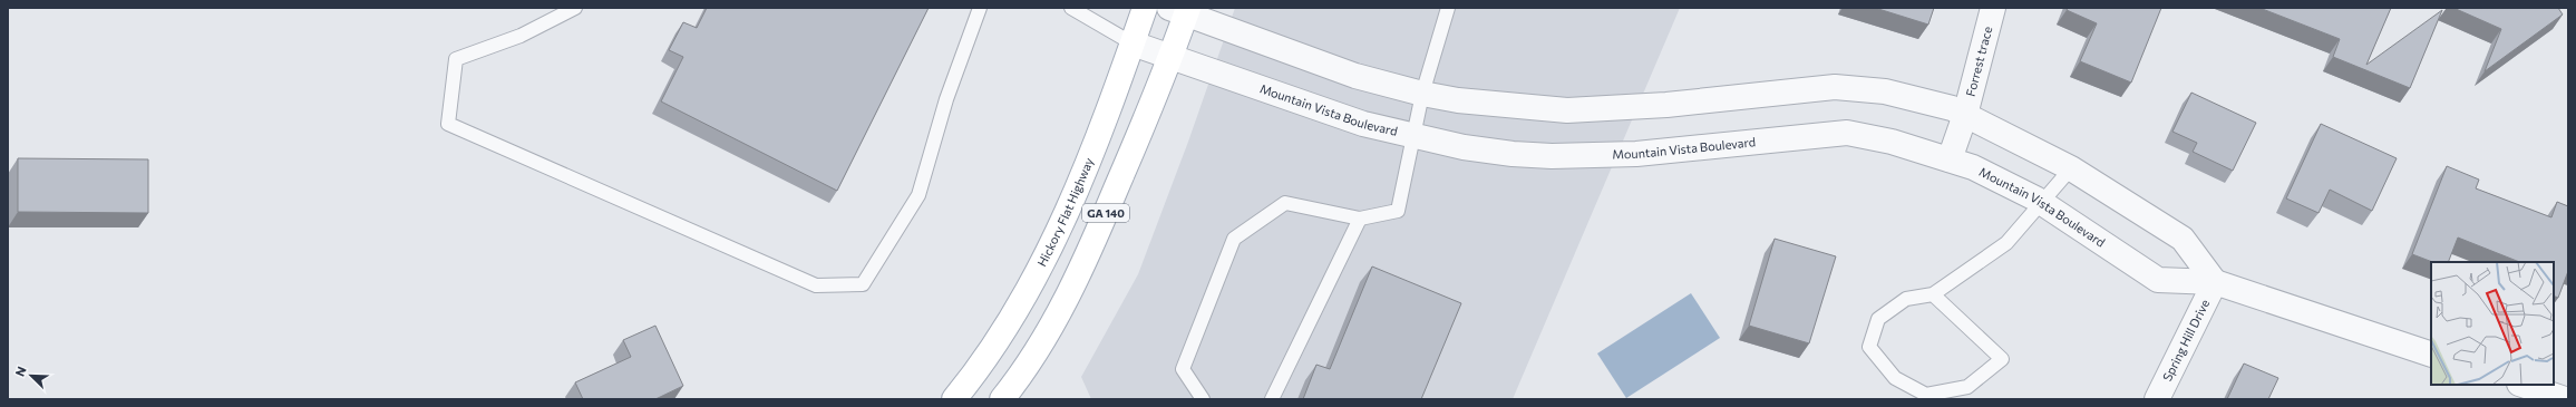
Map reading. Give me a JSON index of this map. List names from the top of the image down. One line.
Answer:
{"streets":{"main road":["Hickory Flat Highway","GA 140"],"street":["Forrest trace","Mountain Vista Boulevard","Spring Hill Drive"]},"crossings":[["Forrest trace","Mountain Vista Boulevard"],["Mountain Vista Boulevard","Hickory Flat Highway"],["Mountain Vista Boulevard","GA 140"],["Mountain Vista Boulevard","Spring Hill Drive"]],"north":"top left"}
